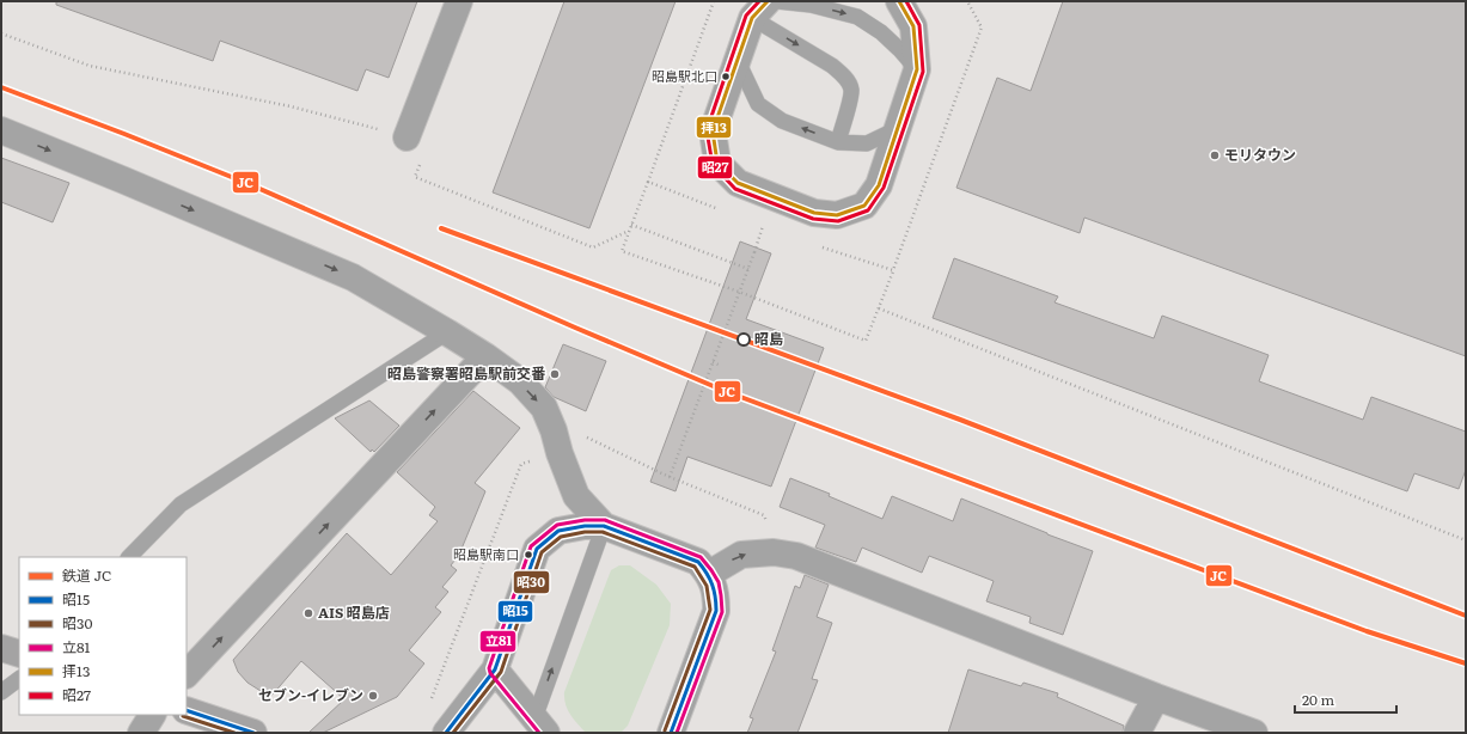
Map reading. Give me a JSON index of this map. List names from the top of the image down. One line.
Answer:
{"places":["昭島駅北口","モリタウン","昭島","昭島警察署昭島駅前交番","昭島駅南口","AIS 昭島店","セブン-イレブン"],"lines":["transit line 拝13","transit line 昭27","rail line JC","transit line 立81","transit line 昭15","transit line 昭30"],"legend":["鉄道 JC","昭15","昭30","立81","拝13","昭27"],"scale_bar":"20 m"}
